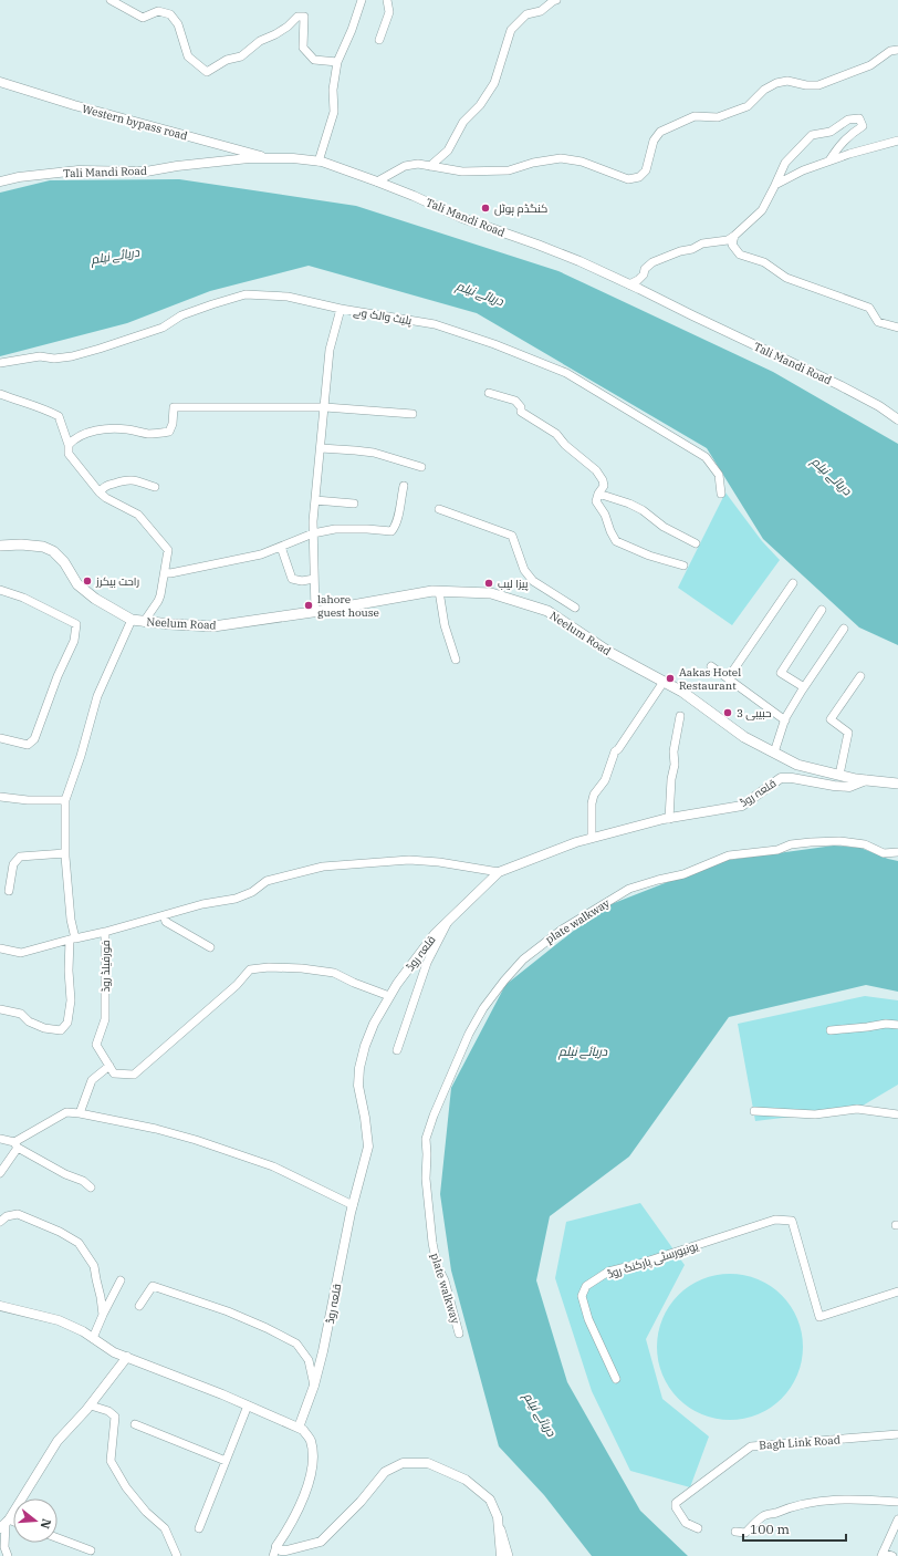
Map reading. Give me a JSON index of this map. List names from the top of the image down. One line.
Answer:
{"streets":{"main road":["Neelum Road"],"street":["Western bypass road","Tali Mandi Road","پلیٹ والک وے","قلعہ روڈ","plate walkway","فورفیلڈ روڈ","یونیورسٹی پارکنگ روڈ","Bagh Link Road"]},"crossings":[["Western bypass road","Tali Mandi Road"],["Neelum Road","قلعہ روڈ"]],"water":["دریائے نیلم"],"places":["کنگڈم ہوٹل","راحت بیکرز","پیزا لیب","lahore guest house","Aakas Hotel Restaurant","حبیبی 3"],"scale_bar":"100 m","north":"right"}
